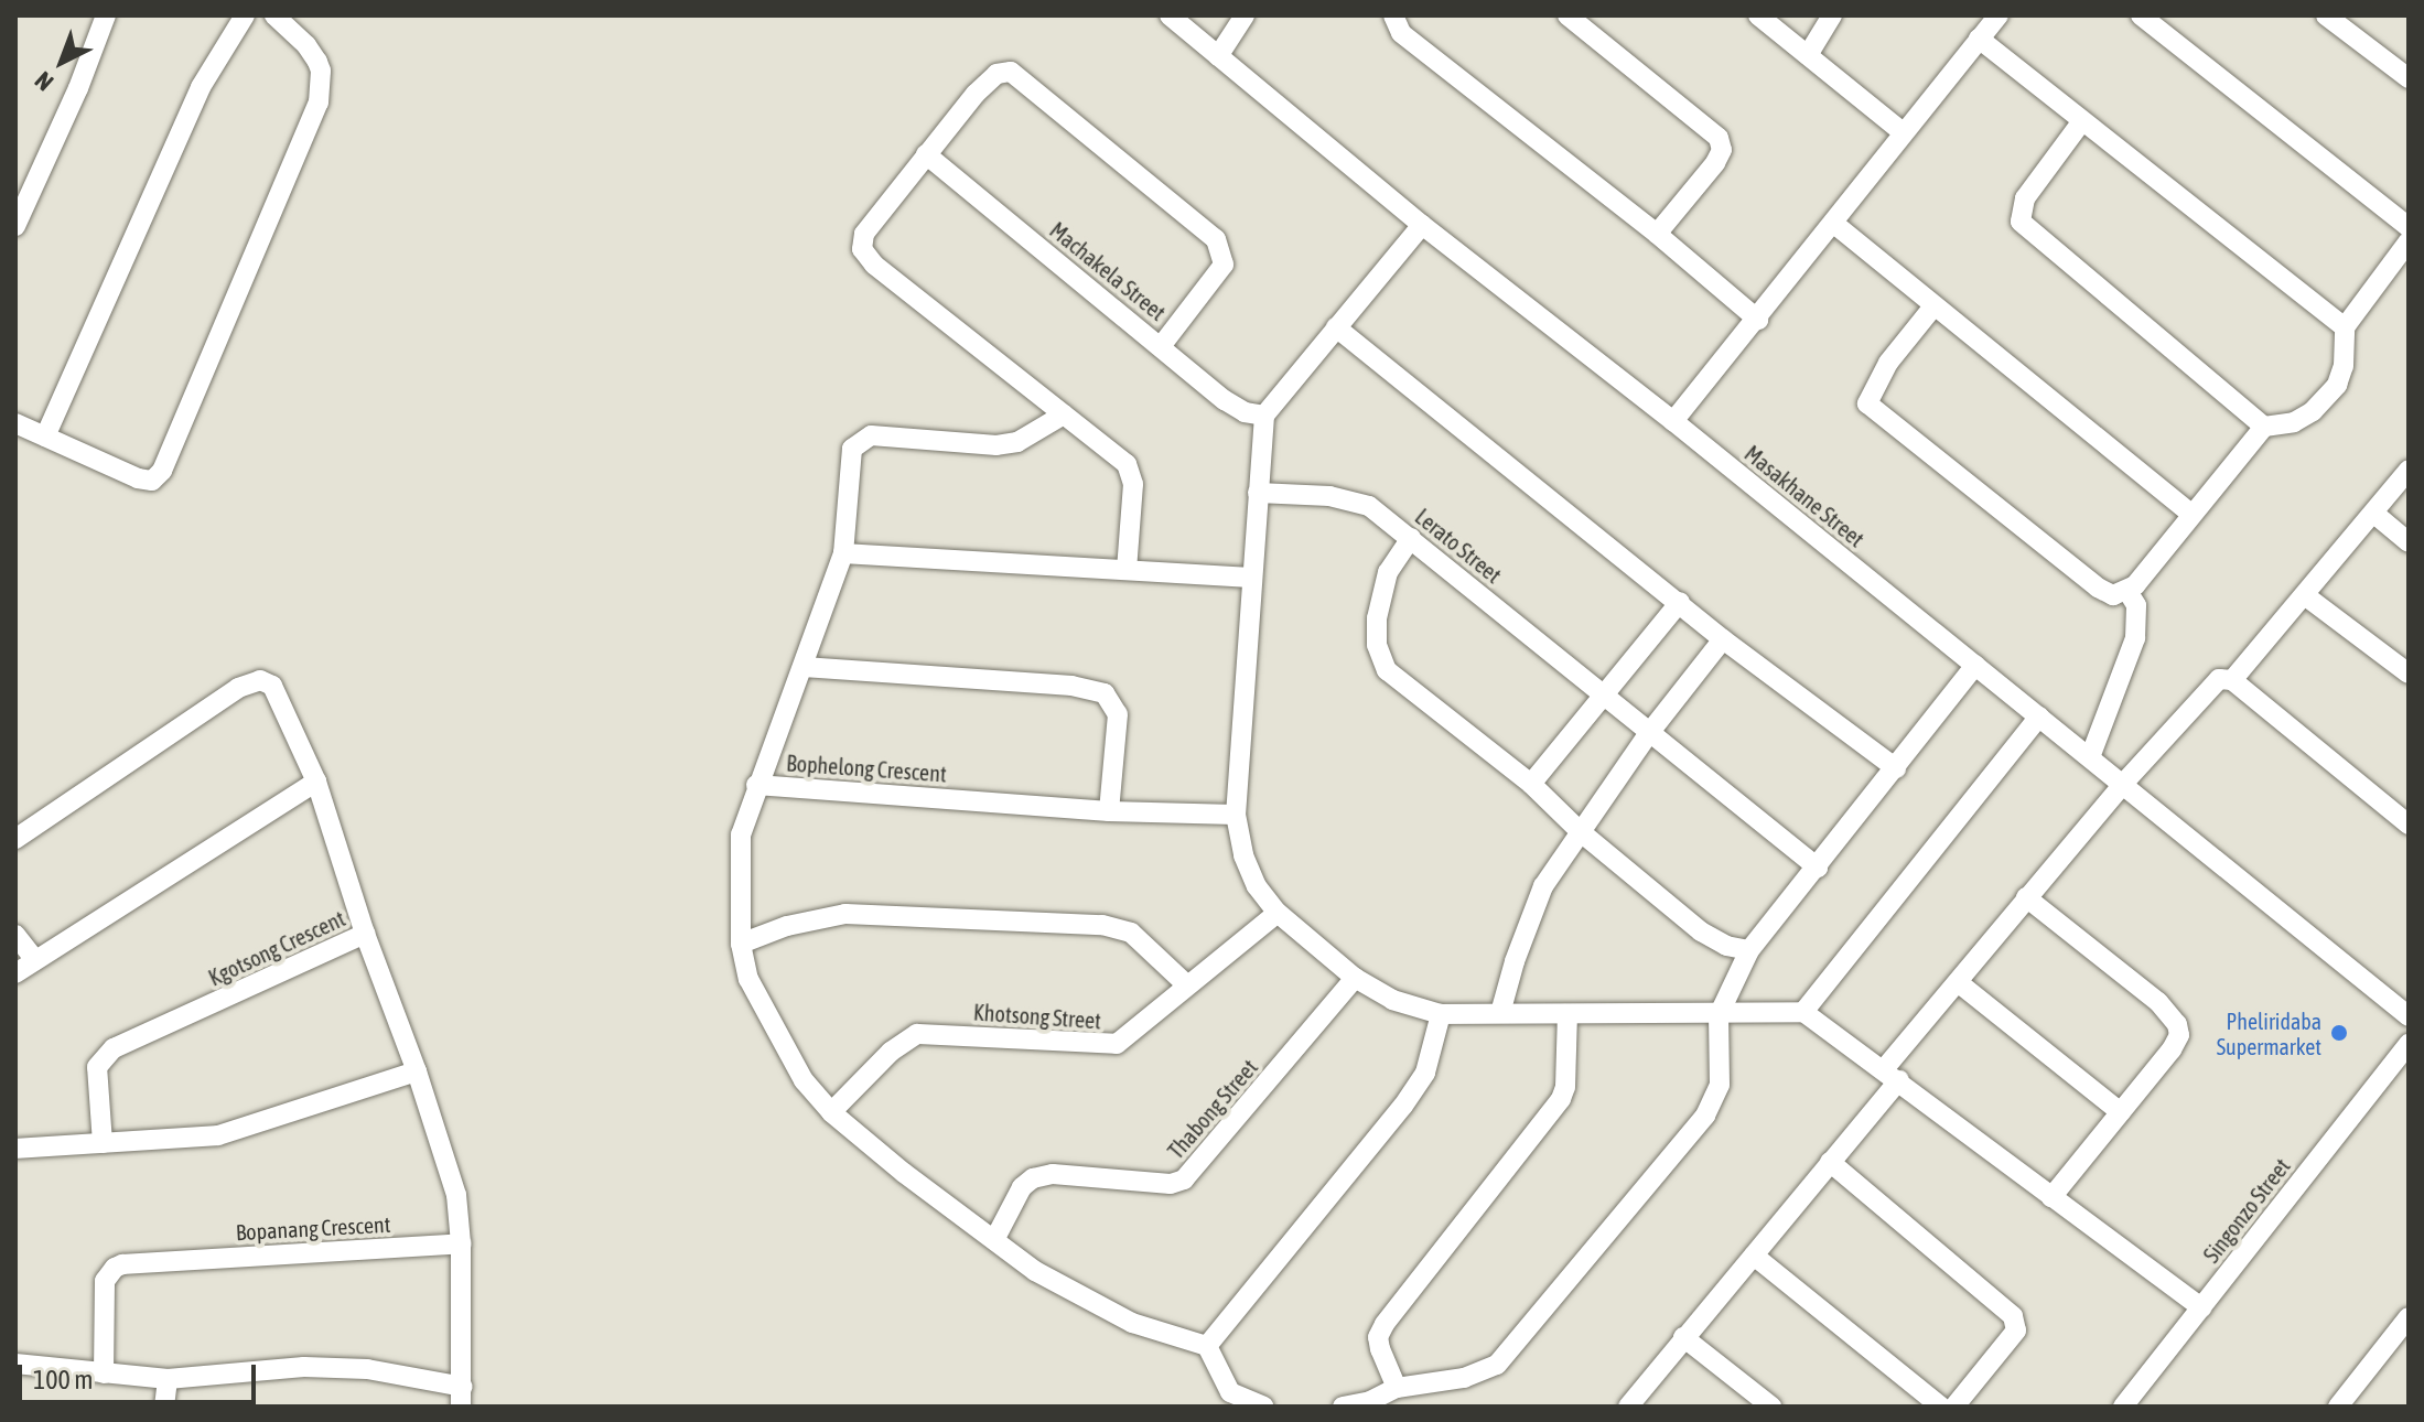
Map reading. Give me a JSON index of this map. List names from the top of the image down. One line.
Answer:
{"streets":{"street":["Machakela Street","Masakhane Street","Lerato Street","Bophelong Crescent","Kgotsong Crescent","Khotsong Street","Thabong Street","Singonzo Street","Bopanang Crescent"]},"crossings":[["Bophelong Crescent","Khotsong Street"],["Bophelong Crescent","Thabong Street"],["Kgotsong Crescent","Bopanang Crescent"]],"places":["Pheliridaba Supermarket"],"scale_bar":"100 m","north":"bottom left"}
